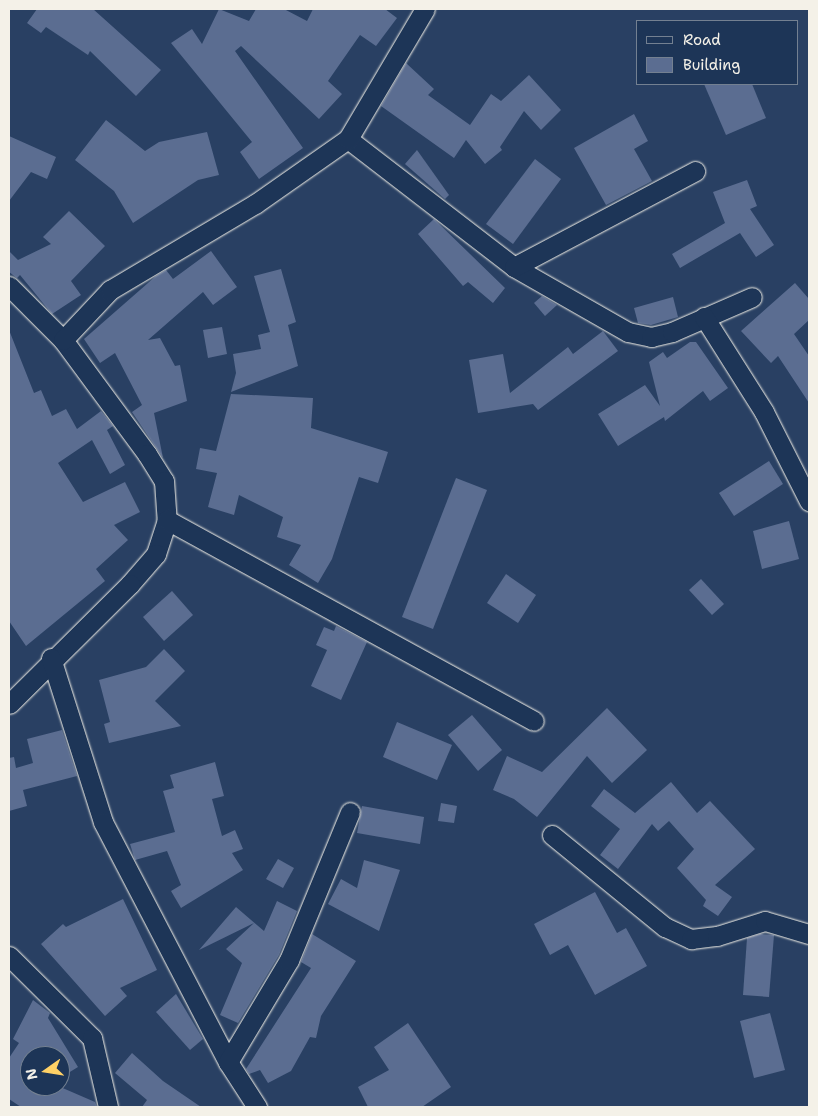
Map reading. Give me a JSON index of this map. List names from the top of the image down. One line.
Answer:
{"legend":["Road","Building"],"north":"left"}
